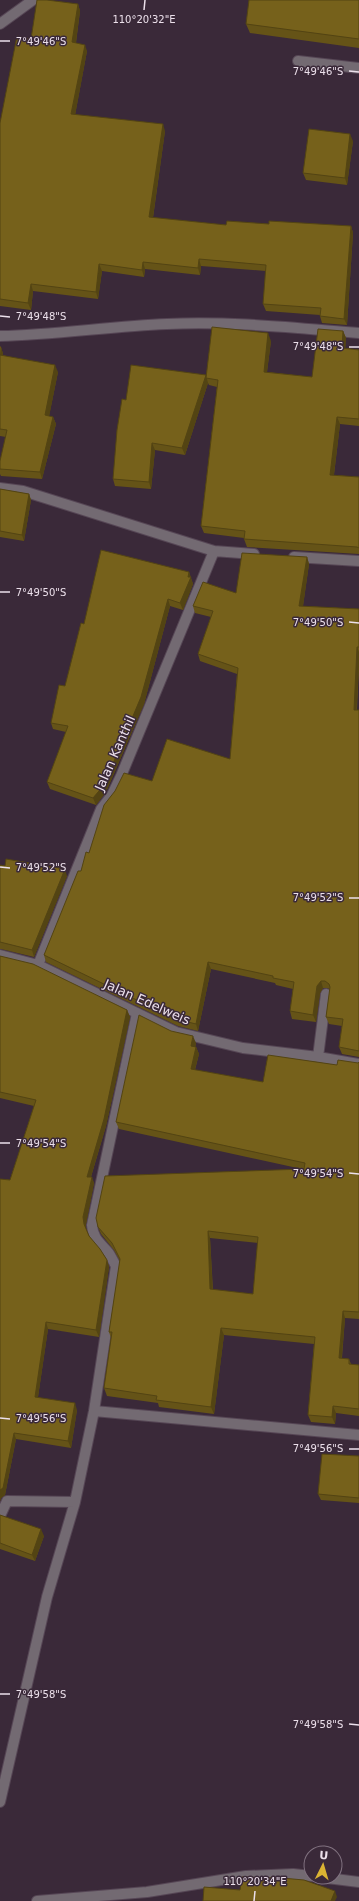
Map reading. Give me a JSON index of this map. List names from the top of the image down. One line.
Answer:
{"streets":{"street":["Jalan Kanthil","Jalan Edelweis"]},"crossings":[["Jalan Kanthil","Jalan Edelweis"]],"north":"top","coordinates":["110°20'32\"E","7°49'46\"S","7°49'48\"S","7°49'50\"S","7°49'52\"S","7°49'54\"S","7°49'56\"S","7°49'58\"S","110°20'34\"E"]}
